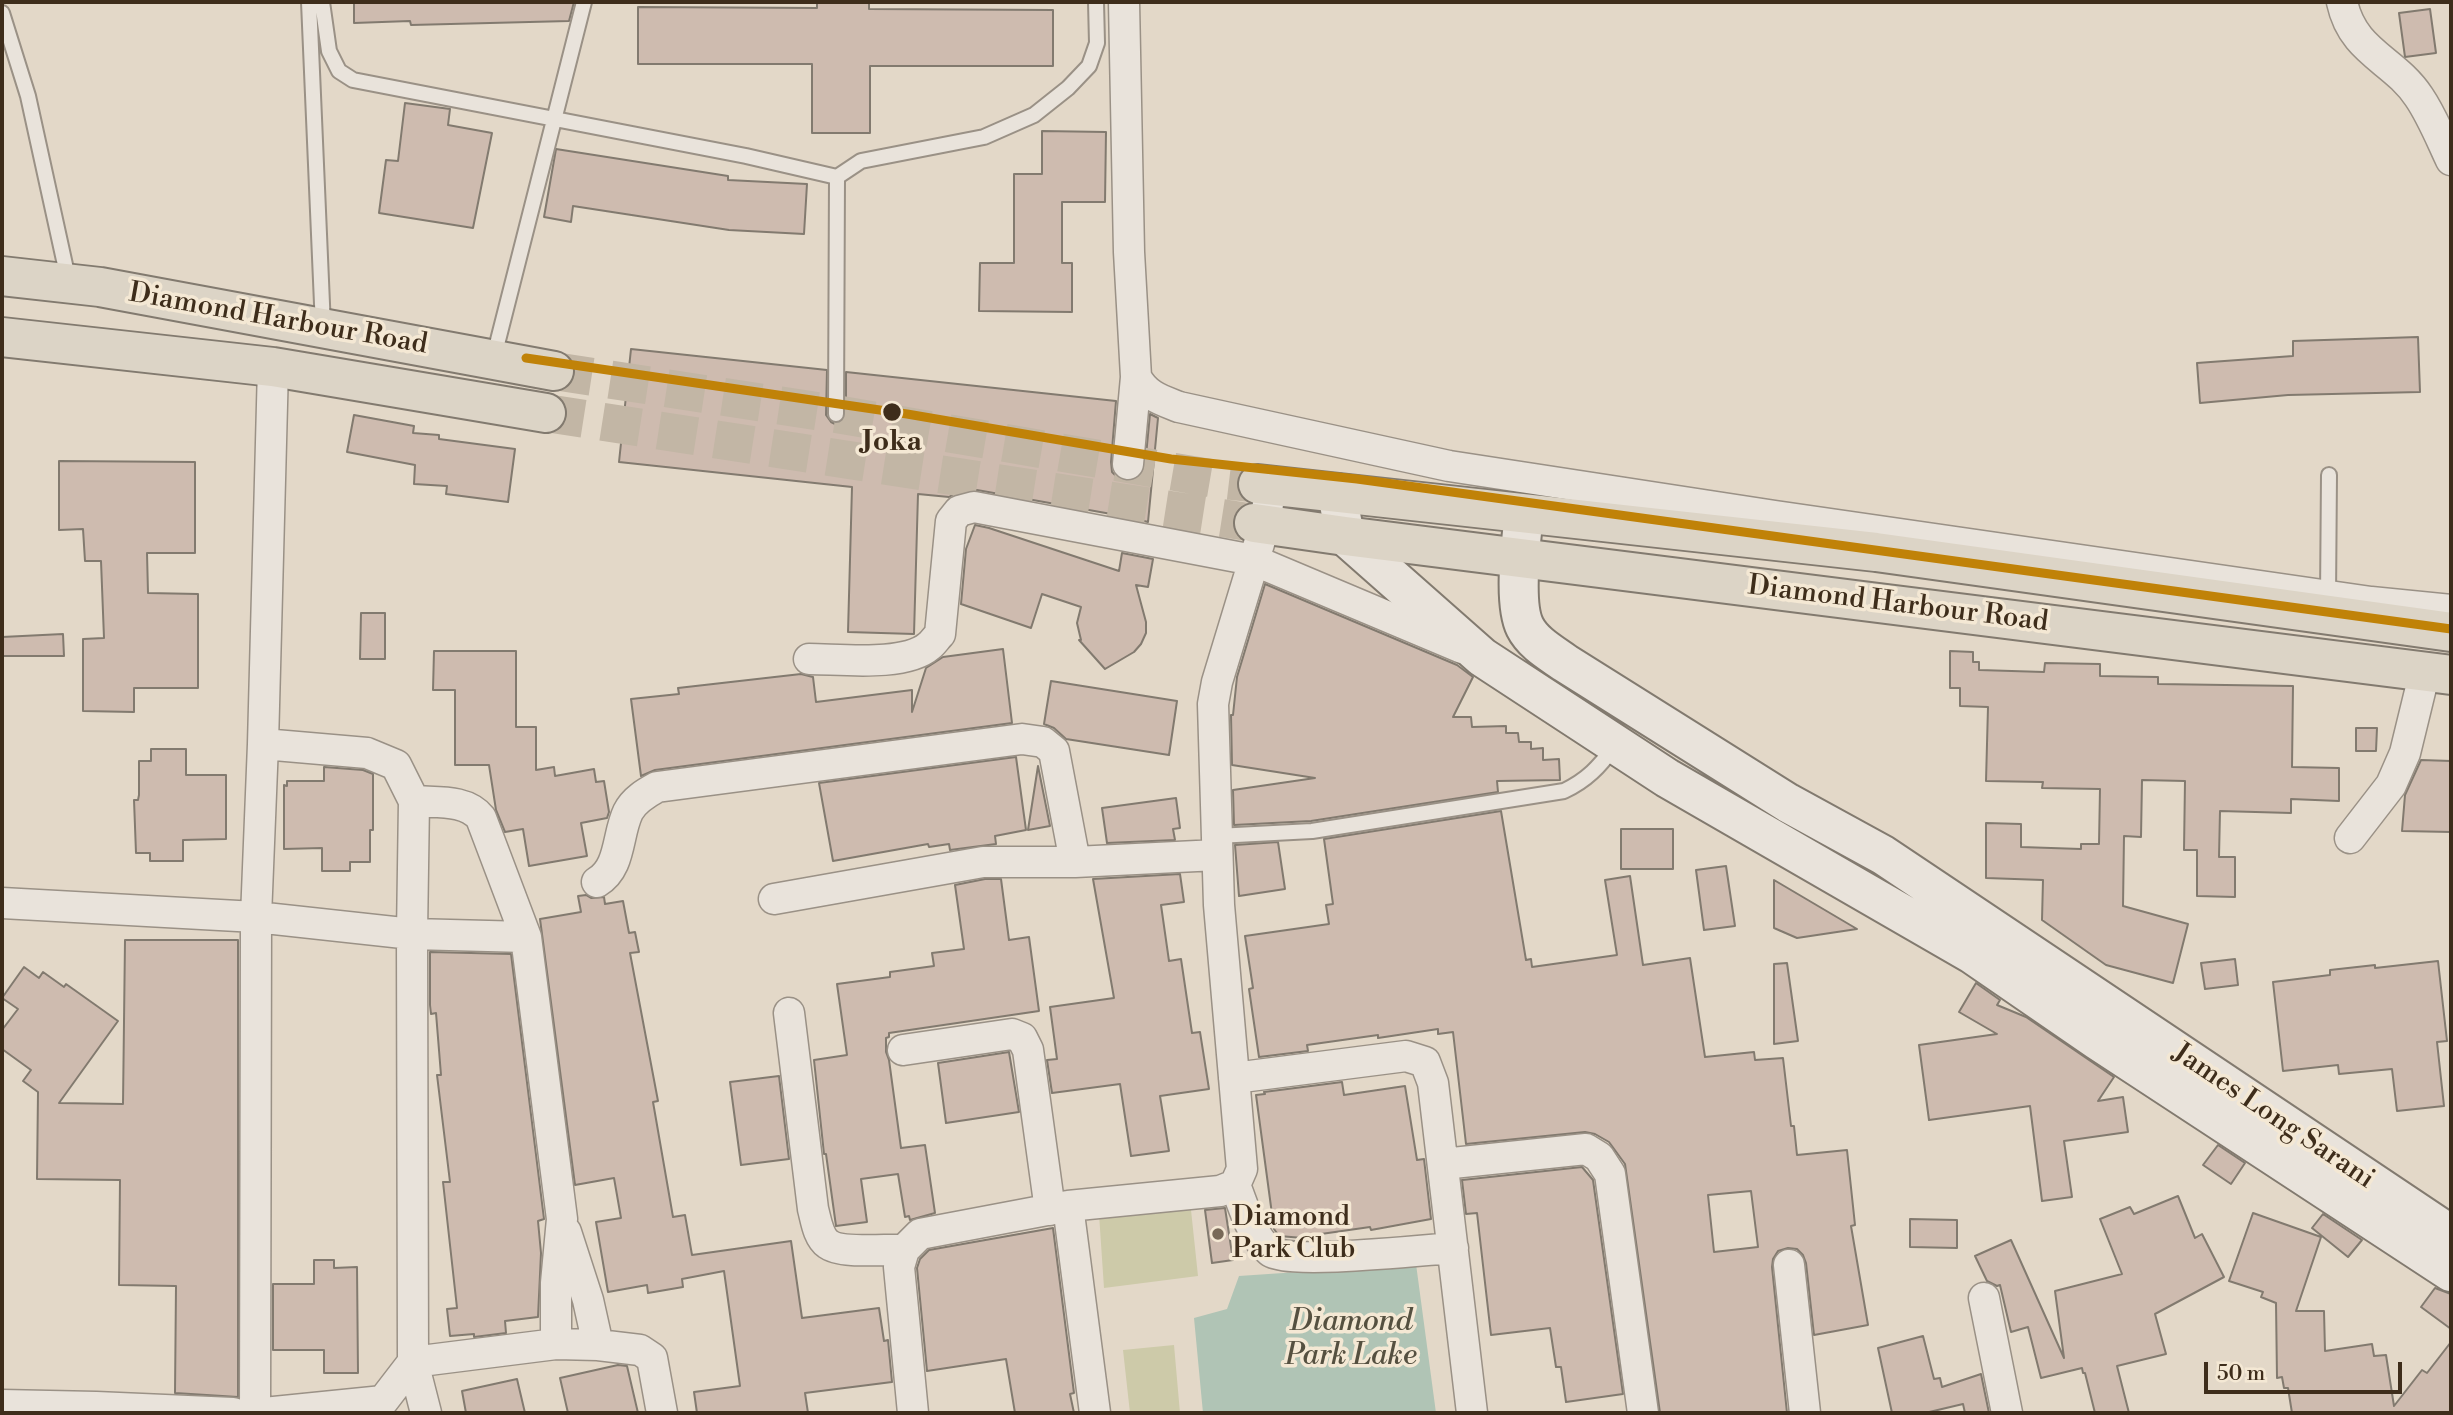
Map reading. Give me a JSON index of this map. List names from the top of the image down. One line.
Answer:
{"streets":{"highway":["Diamond Harbour Road"],"main road":["James Long Sarani"]},"crossings":[["Diamond Harbour Road","James Long Sarani"]],"water":["Diamond Park Lake"],"places":["Joka","Diamond Park Club"],"scale_bar":"50 m"}
